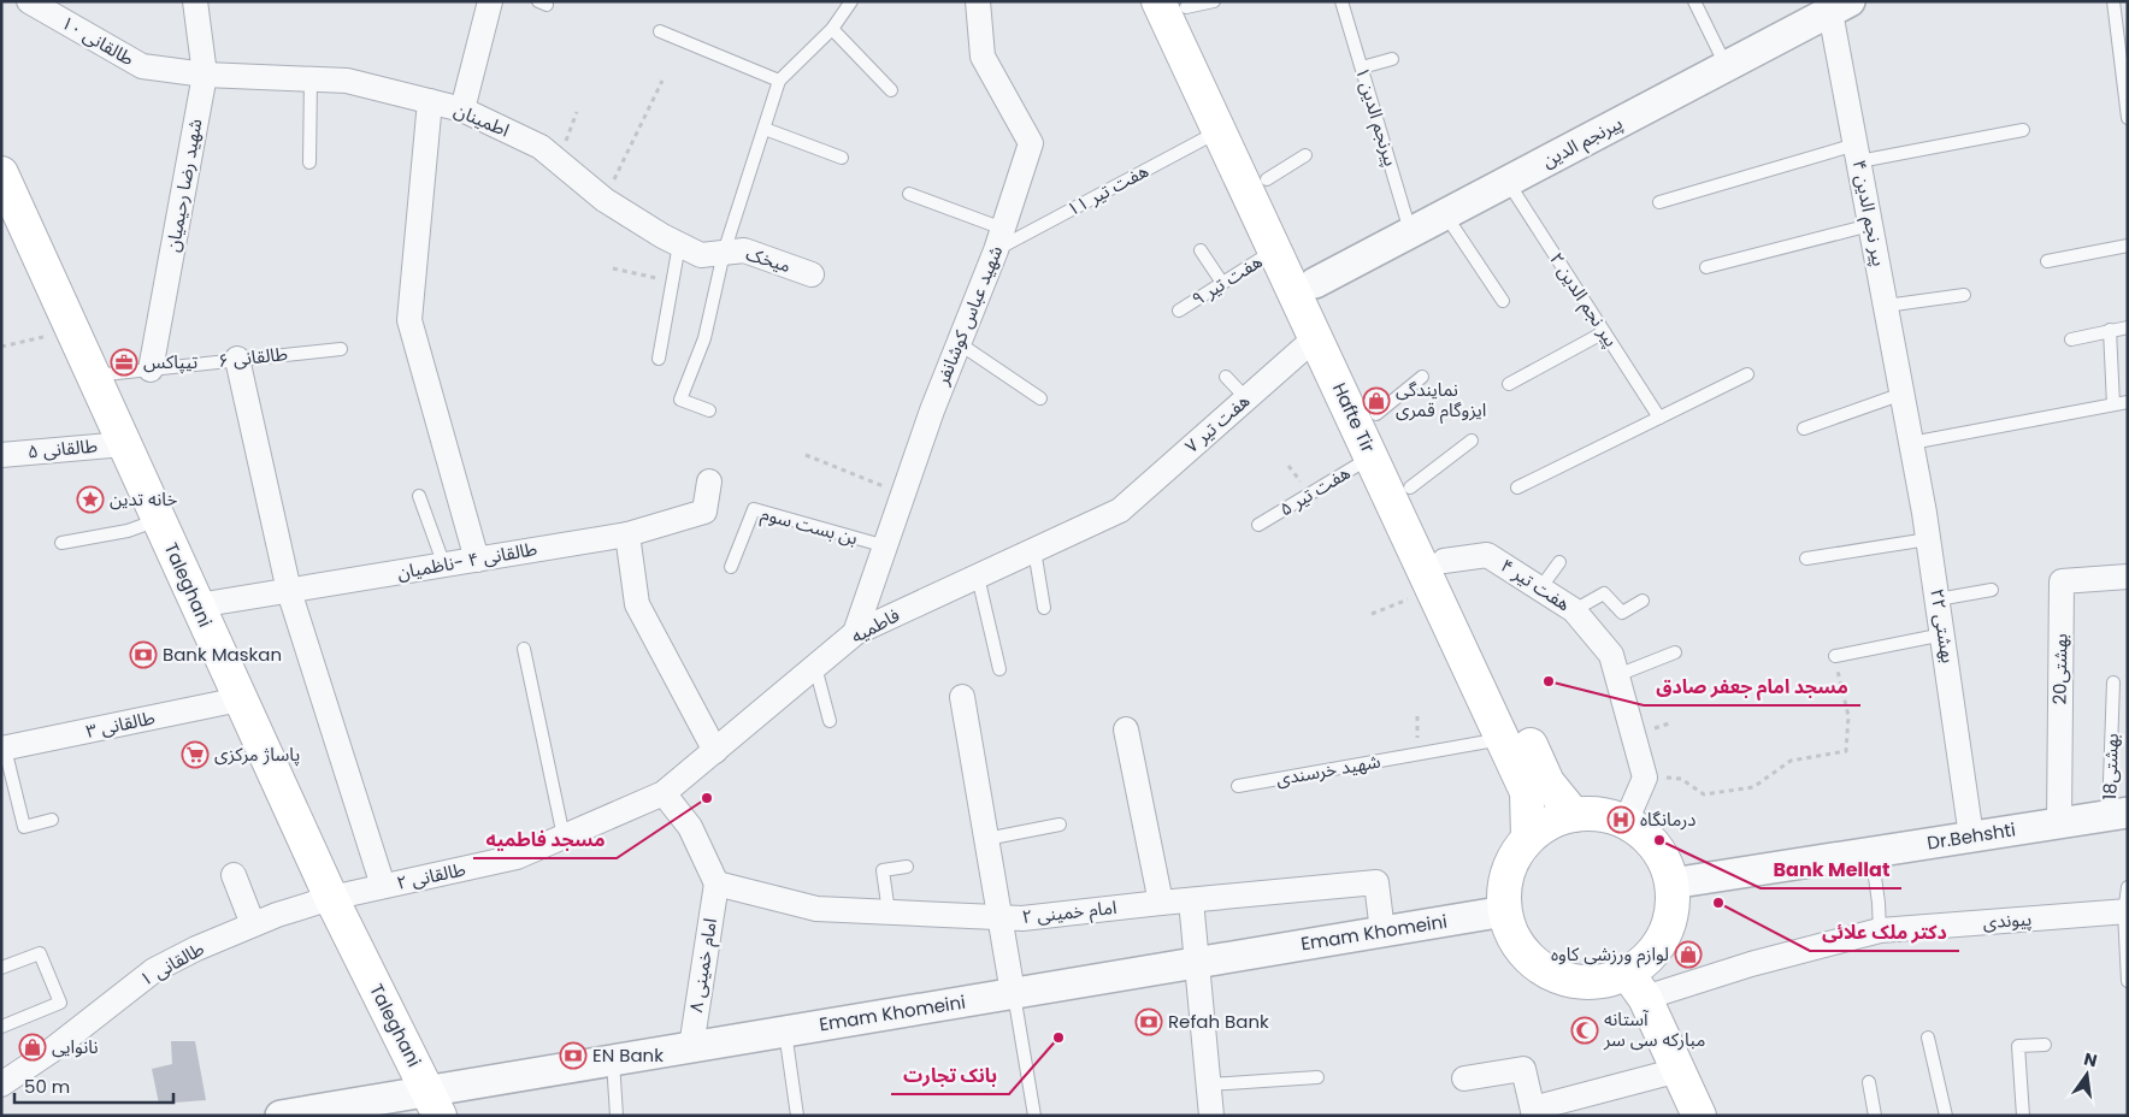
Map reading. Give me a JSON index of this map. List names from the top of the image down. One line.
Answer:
{"streets":{"main road":["Hafte Tir","Taleghani"],"street":["طالقانی ۱۰","اطمینان","پیرنجم الدین","شهید رضا رحیمیان","پیر نجم الدین ۴","میخک","شهید عباس کوشانفر","هفت تیر ۷","طالقانی ۵","طالقانی ۴ -ناظمیان","هفت تیر ۴","فاطمیه","بهشتی ۲۲","بهشتی20","طالقانی ۳","Dr.Behshti","طالقانی ۲","امام خمینی ۲","پیوندی","Emam Khomeini","طالقانی ۱","امام خمینی ۸"],"lane":["پیرنجم الدین ۱","هفت تیر ۱۱","هفت تیر ۹","پیر نجم الدین ۲","طالقانی ۶","هفت تیر ۵","بن بست سوم","بهشتی18","شهید خرسندی"]},"crossings":[["طالقانی ۱۰","اطمینان"],["طالقانی ۱۰","شهید رضا رحیمیان"],["پیرنجم الدین ۱","پیرنجم الدین"],["اطمینان","شهید رضا رحیمیان"],["اطمینان","میخک"],["پیرنجم الدین","پیر نجم الدین ۴"],["پیرنجم الدین","پیر نجم الدین ۲"],["پیرنجم الدین","Hafte Tir"],["شهید رضا رحیمیان","طالقانی ۶"],["هفت تیر ۱۱","شهید عباس کوشانفر"],["هفت تیر ۱۱","Hafte Tir"],["پیر نجم الدین ۴","بهشتی ۲۲"],["هفت تیر ۹","Hafte Tir"],["شهید عباس کوشانفر","بن بست سوم"],["شهید عباس کوشانفر","فاطمیه"],["طالقانی ۶","Taleghani"],["Hafte Tir","هفت تیر ۷"],["Hafte Tir","هفت تیر ۵"],["Hafte Tir","هفت تیر ۴"],["Hafte Tir","شهید خرسندی"],["Hafte Tir","Dr.Behshti"],["Hafte Tir","پیوندی"],["Hafte Tir","Emam Khomeini"],["هفت تیر ۷","فاطمیه"],["طالقانی ۵","Taleghani"],["طالقانی ۴ -ناظمیان","Taleghani"],["Taleghani","طالقانی ۳"],["Taleghani","طالقانی ۲"],["Taleghani","Emam Khomeini"],["Taleghani","طالقانی ۱"],["فاطمیه","طالقانی ۲"],["بهشتی ۲۲","Dr.Behshti"],["بهشتی20","Dr.Behshti"],["بهشتی18","Dr.Behshti"],["Dr.Behshti","پیوندی"],["Dr.Behshti","Emam Khomeini"],["طالقانی ۲","طالقانی ۱"],["امام خمینی ۲","Emam Khomeini"],["امام خمینی ۲","امام خمینی ۸"],["پیوندی","Emam Khomeini"],["Emam Khomeini","امام خمینی ۸"]],"places":{"office":["تیپاکس"],"shop":["نمایندگی ایزوگام قمری","لوازم ورزشی کاوه","نانوایی"],"place":["خانه تدین"],"bank":["Bank Maskan","Refah Bank","EN Bank"],"other":["مسجد امام جعفر صادق","مسجد فاطمیه","Bank Mellat","دکتر ملک علائی","بانک تجارت"],"supermarket":["پاساژ مرکزی"],"hospital":["درمانگاه"],"mosque":["آستانه مبارکه سی سر"]},"scale_bar":"50 m","north":"top"}
